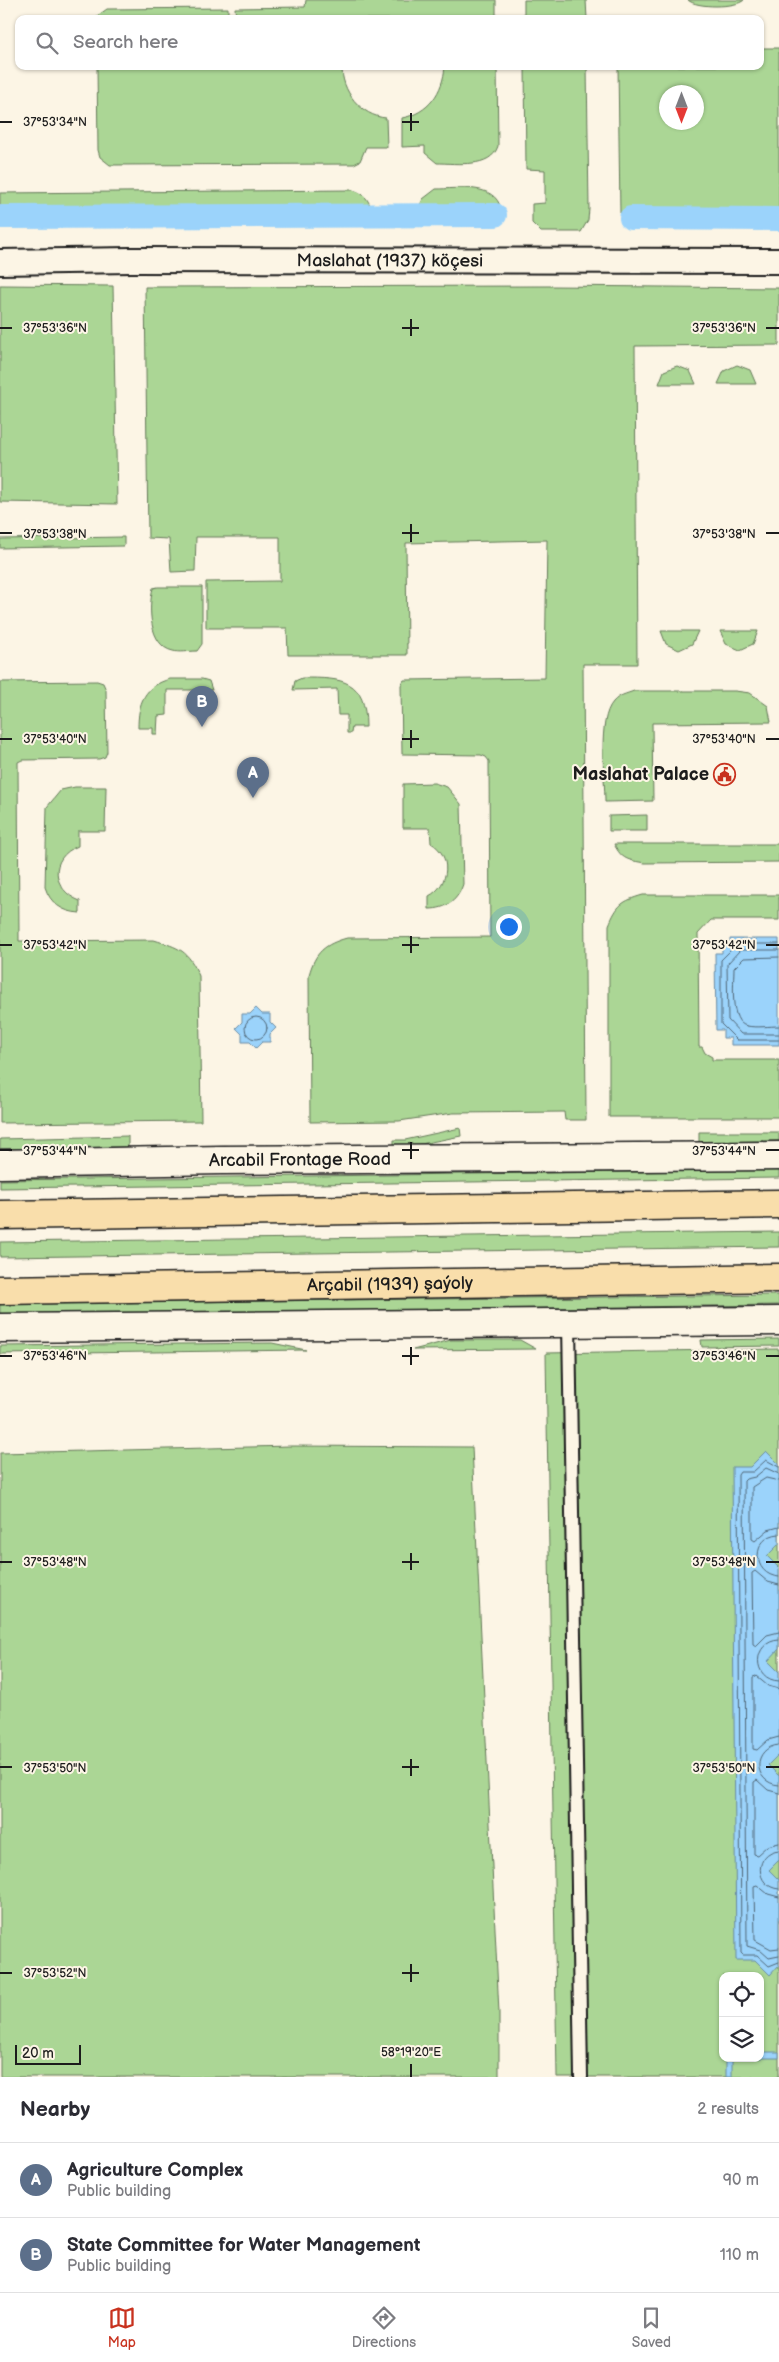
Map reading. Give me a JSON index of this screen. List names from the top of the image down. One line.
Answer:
{"streets":{"main road":["Arçabil (1939) şaýoly"],"street":["Maslahat (1937) köçesi","Arcabil Frontage Road"]},"places":{"public building":["Maslahat Palace"]},"scale_bar":"20 m","north":"bottom","page":{"search":"Search here","pins":["B","A"],"scale":"20 m","heading":["Nearby","2 results"],"list":[{"mark":"A","name":"Agriculture Complex","note":"Public building","value":"90 m"},{"mark":"B","name":"State Committee for Water Management","note":"Public building","value":"110 m"}],"nav":["Map","Directions","Saved"]},"coordinates":["37°53'34\"N","37°53'36\"N","37°53'38\"N","37°53'40\"N","37°53'42\"N","37°53'44\"N","37°53'46\"N","37°53'48\"N","37°53'50\"N","37°53'52\"N","58°19'20\"E"]}
